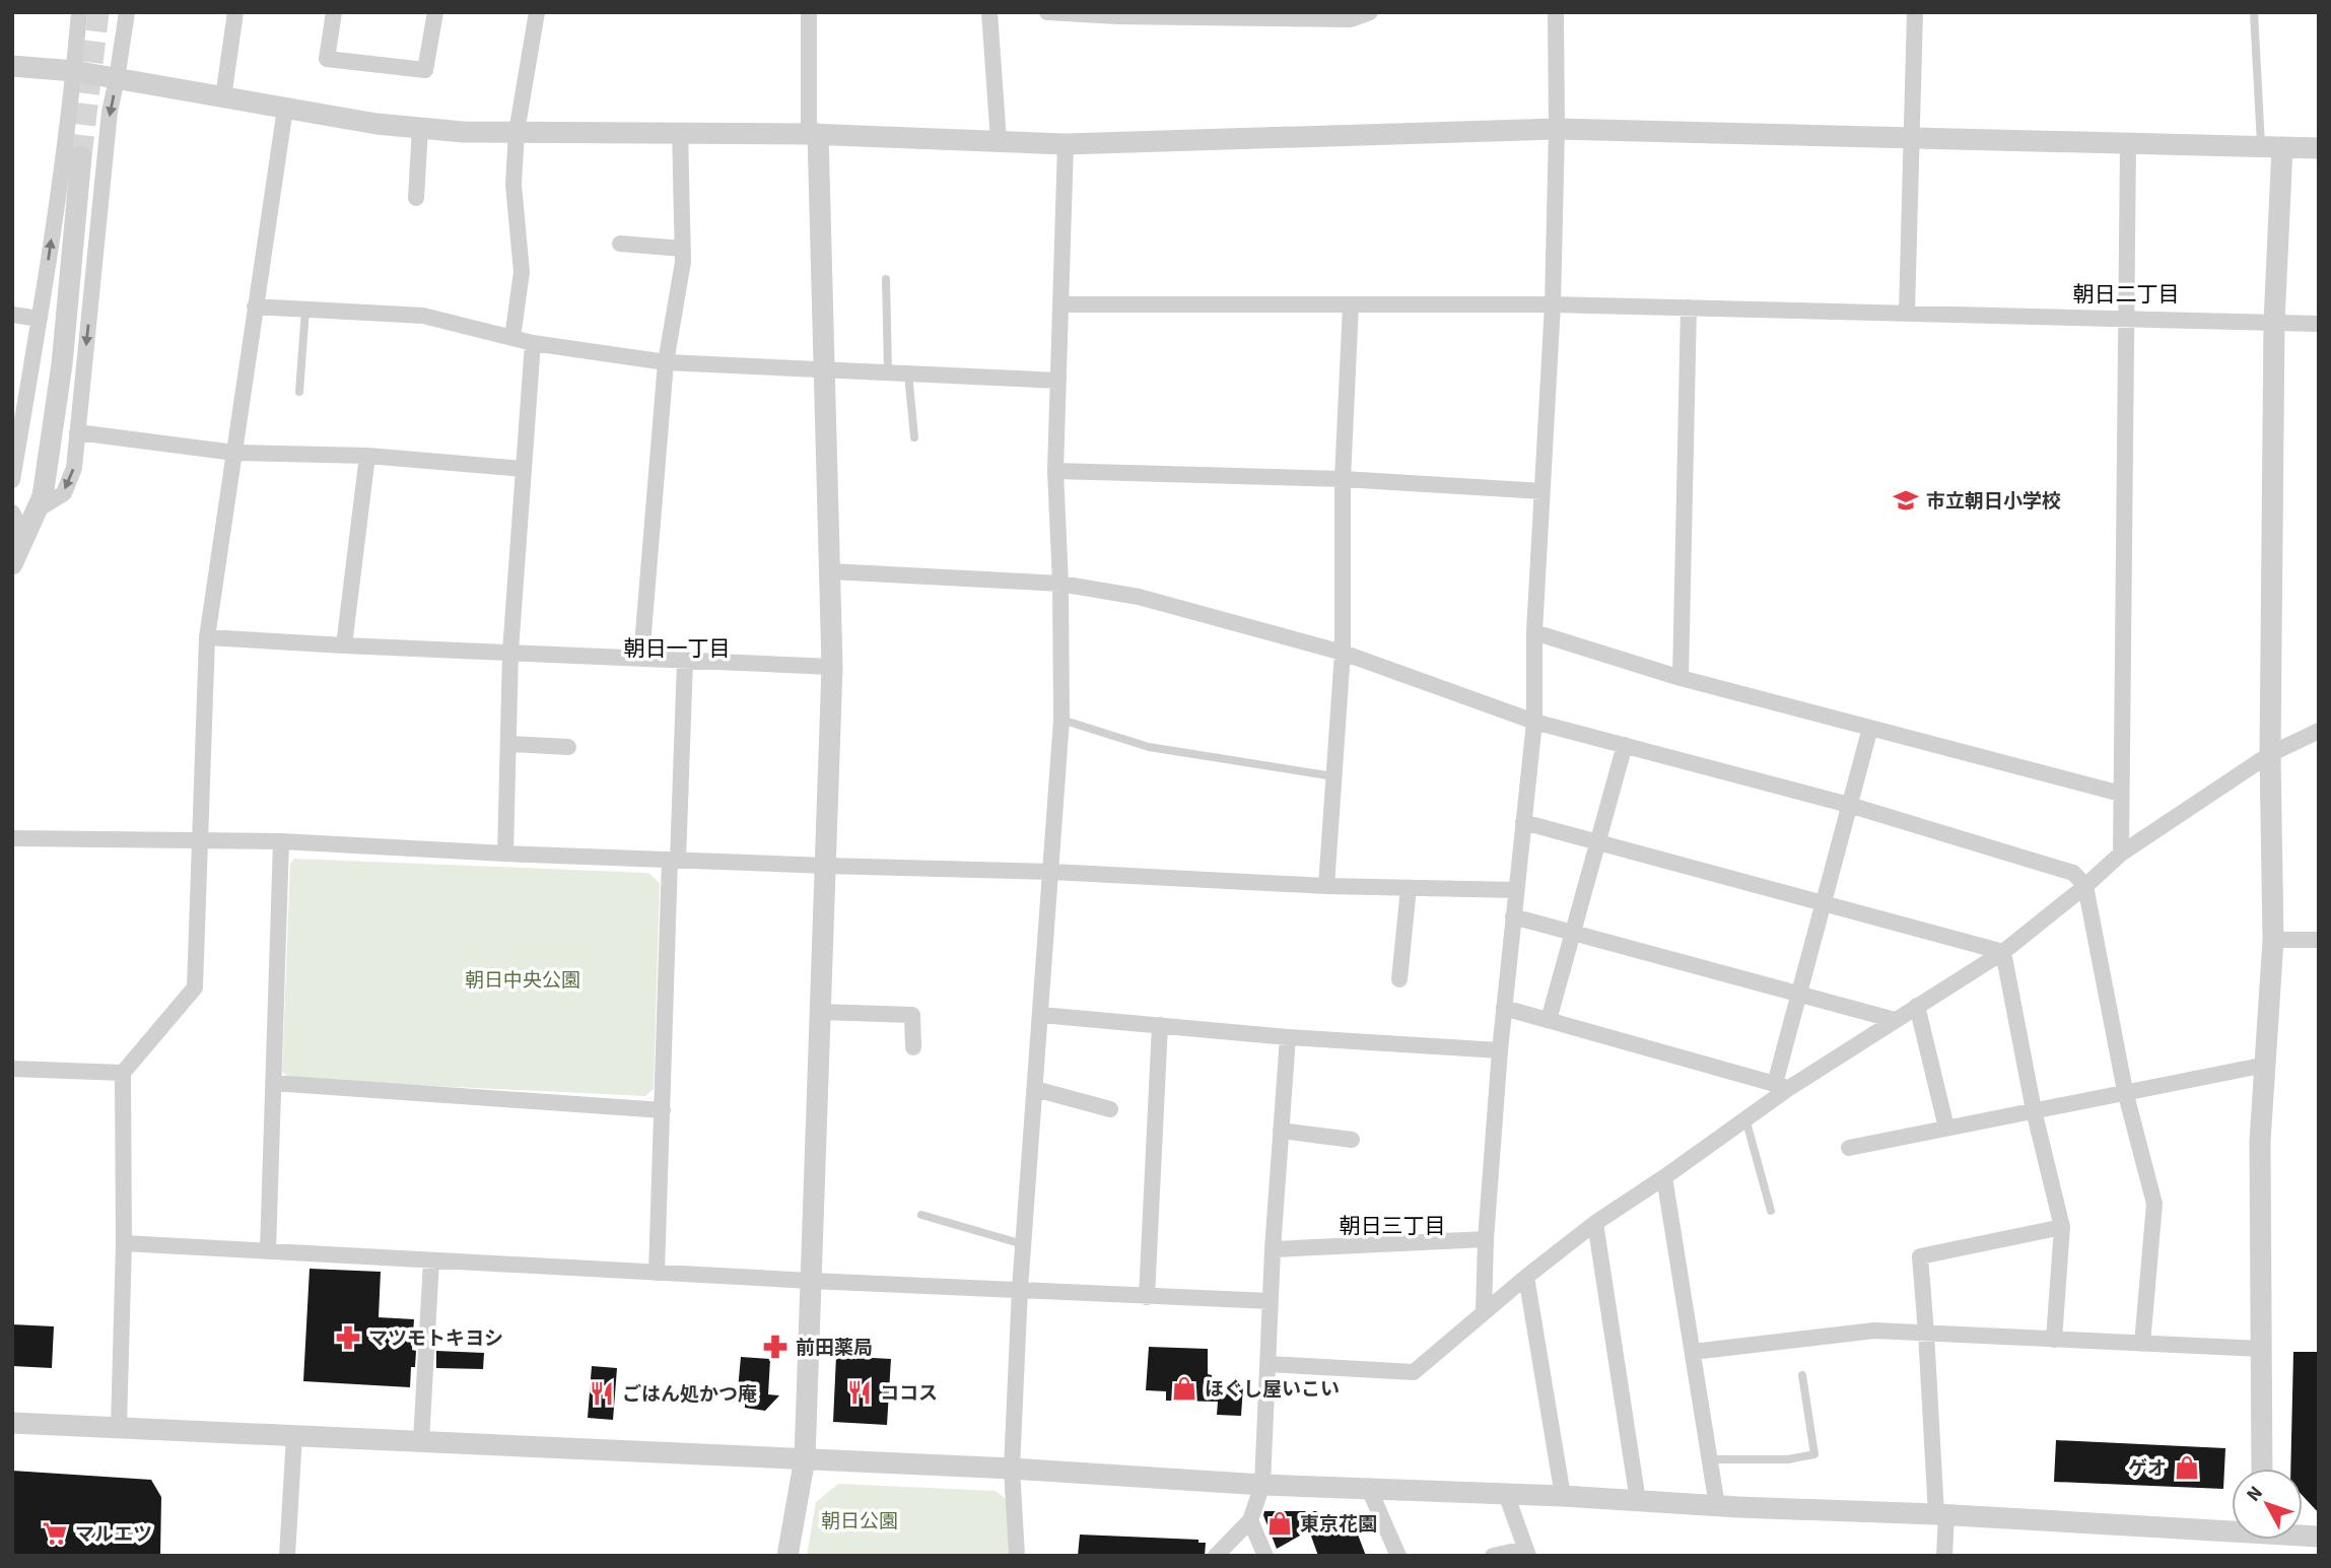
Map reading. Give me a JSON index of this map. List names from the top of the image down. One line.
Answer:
{"districts":["朝日二丁目","朝日一丁目","朝日三丁目"],"parks":["朝日中央公園","朝日公園"],"places":{"school or university":["市立朝日小学校"],"pharmacy":["マツモトキヨシ","前田薬局"],"shop":["ほぐし屋いこい","ゲオ","東京花園"],"restaurant":["ココス","ごはん処かつ庵"],"supermarket":["マルエツ"]},"north":"top left"}
